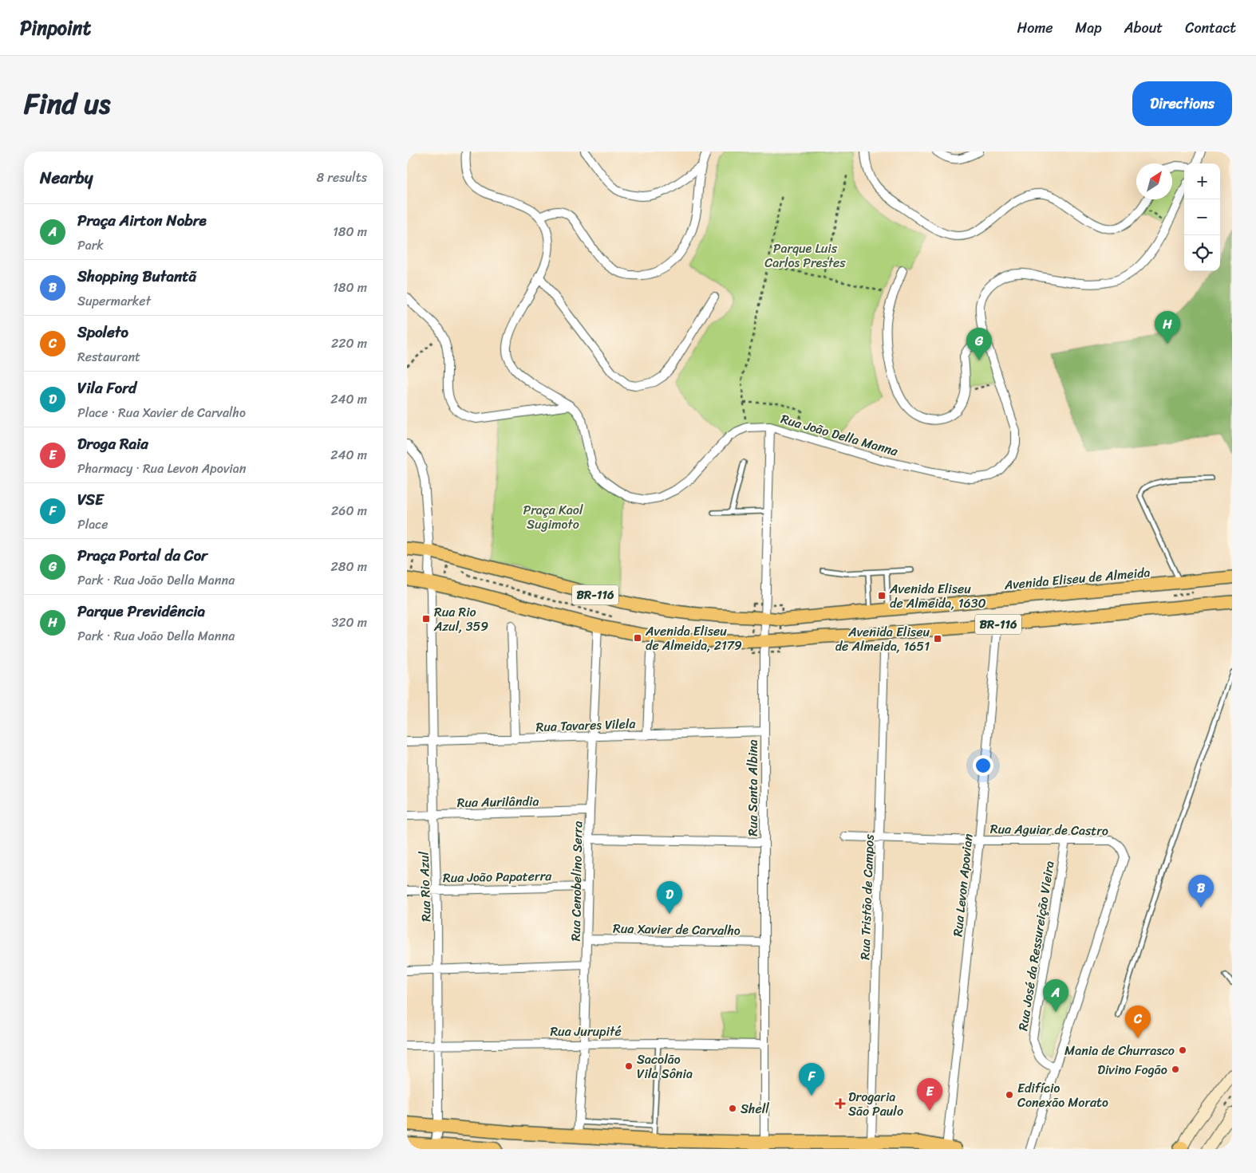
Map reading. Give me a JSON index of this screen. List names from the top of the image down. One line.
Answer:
{"streets":{"main road":["Avenida Eliseu de Almeida","BR-116"],"street":["Rua João Della Manna","Rua Tavares Vilela","Rua Santa Albina","Rua Aurilândia","Rua Aguiar de Castro","Rua João Papaterra","Rua Cenobelino Serra","Rua Levon Apovian","Rua Rio Azul","Rua Tristão de Campos","Rua Xavier de Carvalho","Rua José da Ressureição Vieira","Rua Jurupité"]},"crossings":[["Rua João Della Manna","Rua Santa Albina"],["Avenida Eliseu de Almeida","Rua Santa Albina"],["Avenida Eliseu de Almeida","Rua Rio Azul"],["BR-116","Rua Santa Albina"],["BR-116","Rua Cenobelino Serra"],["BR-116","Rua Levon Apovian"],["BR-116","Rua Rio Azul"],["Rua Tavares Vilela","Rua Santa Albina"],["Rua Tavares Vilela","Rua Cenobelino Serra"],["Rua Tavares Vilela","Rua Rio Azul"],["Rua Santa Albina","Rua Xavier de Carvalho"],["Rua Santa Albina","Rua Jurupité"],["Rua Aurilândia","Rua Cenobelino Serra"],["Rua Aurilândia","Rua Rio Azul"],["Rua Aguiar de Castro","Rua Levon Apovian"],["Rua Aguiar de Castro","Rua Tristão de Campos"],["Rua Aguiar de Castro","Rua José da Ressureição Vieira"],["Rua João Papaterra","Rua Cenobelino Serra"],["Rua João Papaterra","Rua Rio Azul"],["Rua Cenobelino Serra","Rua Xavier de Carvalho"],["Rua Cenobelino Serra","Rua Jurupité"],["Rua Rio Azul","Rua Jurupité"]],"parks":["Parque Luis Carlos Prestes","Praça Kaol Sugimoto"],"places":{"transit":["Avenida Eliseu de Almeida, 1630","Rua Rio Azul, 359","Avenida Eliseu de Almeida, 2179","Avenida Eliseu de Almeida, 1651"],"other":["Mania de Churrasco","Sacolão Vila Sônia","Divino Fogão","Edifício Conexão Morato","Shell"],"health":["Drogaria São Paulo"]},"north":"top right","page":{"header":"Pinpoint","nav":["Home","Map","About","Contact"],"title":"Find us","buttons":"Directions","heading":["Nearby","8 results"],"map_buttons":["+","−"],"list":[{"mark":"A","name":"Praça Airton Nobre","note":"Park","value":"180 m"},{"mark":"B","name":"Shopping Butantã","note":"Supermarket","value":"180 m"},{"mark":"C","name":"Spoleto","note":"Restaurant","value":"220 m"},{"mark":"D","name":"Vila Ford","note":"Place · Rua Xavier de Carvalho","value":"240 m"},{"mark":"E","name":"Droga Raia","note":"Pharmacy · Rua Levon Apovian","value":"240 m"},{"mark":"F","name":"VSE","note":"Place","value":"260 m"},{"mark":"G","name":"Praça Portal da Cor","note":"Park · Rua João Della Manna","value":"280 m"},{"mark":"H","name":"Parque Previdência","note":"Park · Rua João Della Manna","value":"320 m"}],"pins":["H","G","B","D","A","C","F","E"]}}
